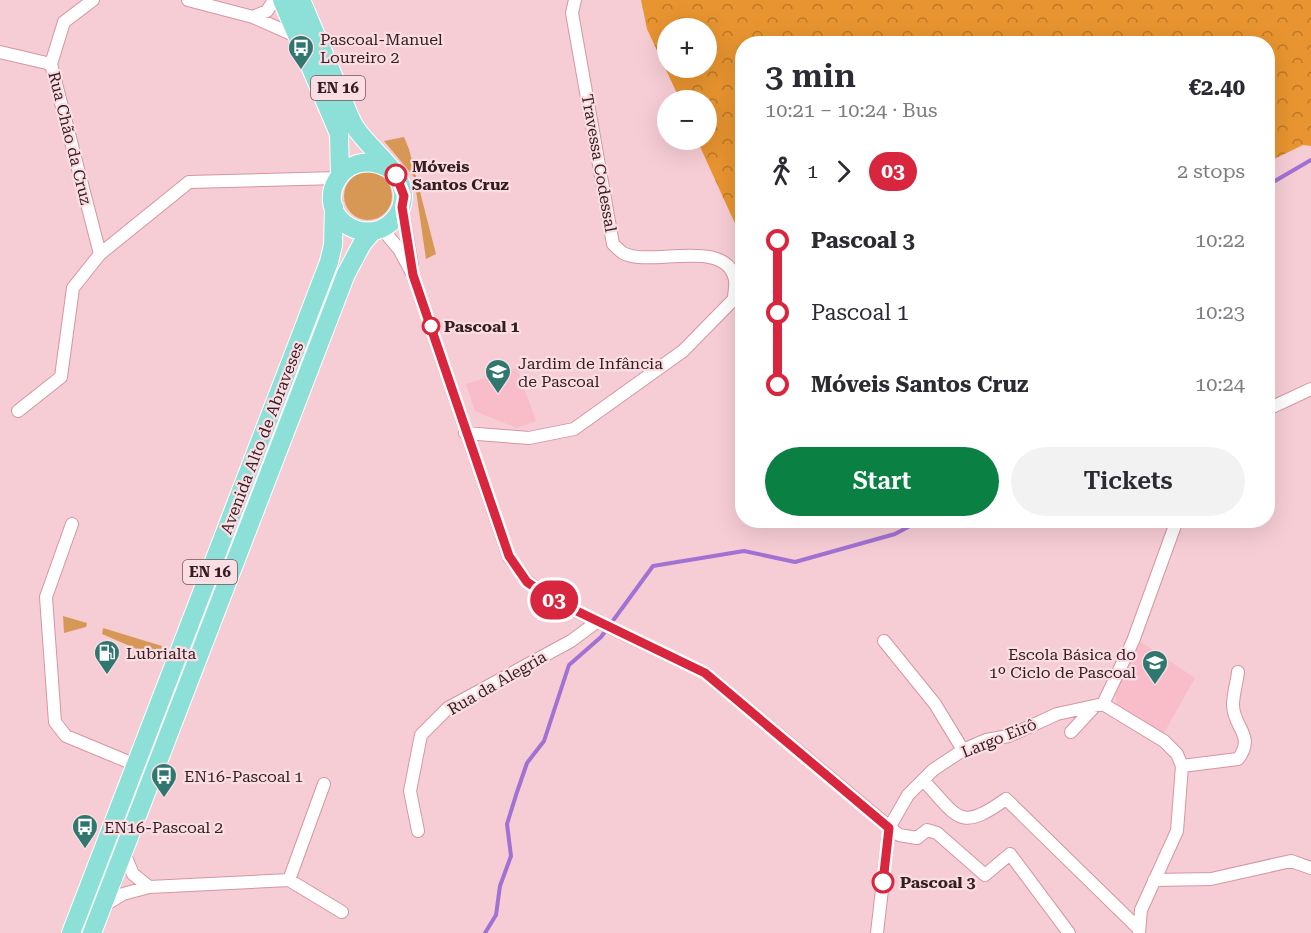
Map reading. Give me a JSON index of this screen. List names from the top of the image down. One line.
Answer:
{"streets":{"main road":["EN 16","Avenida Alto de Abraveses"],"street":["Rua Chão da Cruz","Travessa Codessal","Rua da Alegria","Largo Eirô"]},"crossings":[["EN 16","Avenida Alto de Abraveses"]],"places":{"bus stop":["Pascoal-Manuel Loureiro 2","EN16-Pascoal 1","EN16-Pascoal 2"],"other":["Móveis Santos Cruz","Pascoal 1","Pascoal 3"],"school or university":["Jardim de Infância de Pascoal","Escola Básica do 1º Ciclo de Pascoal"],"fuel station":["Lubrialta"]},"lines":["bus line 03"],"page":{"on_map":"03","map_buttons":["+","−"],"heading":["3 min","10:21 – 10:24 · Bus","€2.40"],"legs":["1","03","2 stops"],"list":[{"name":"Pascoal 3","value":"10:22"},{"name":"Pascoal 1","value":"10:23"},{"name":"Móveis Santos Cruz","value":"10:24"}],"buttons":["Start","Tickets"]}}
